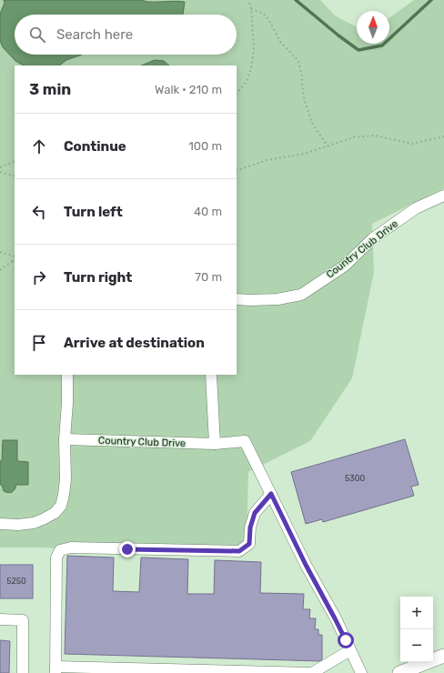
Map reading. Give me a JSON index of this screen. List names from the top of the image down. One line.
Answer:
{"streets":{"lane":["Country Club Drive"]},"house_numbers":["5300","5250"],"north":"top","page":{"search":"Search here","heading":["3 min","Walk · 210 m"],"list":[["Continue","100 m"],["Turn left","40 m"],["Turn right","70 m"],"Arrive at destination"],"map_buttons":["+","−"]}}
